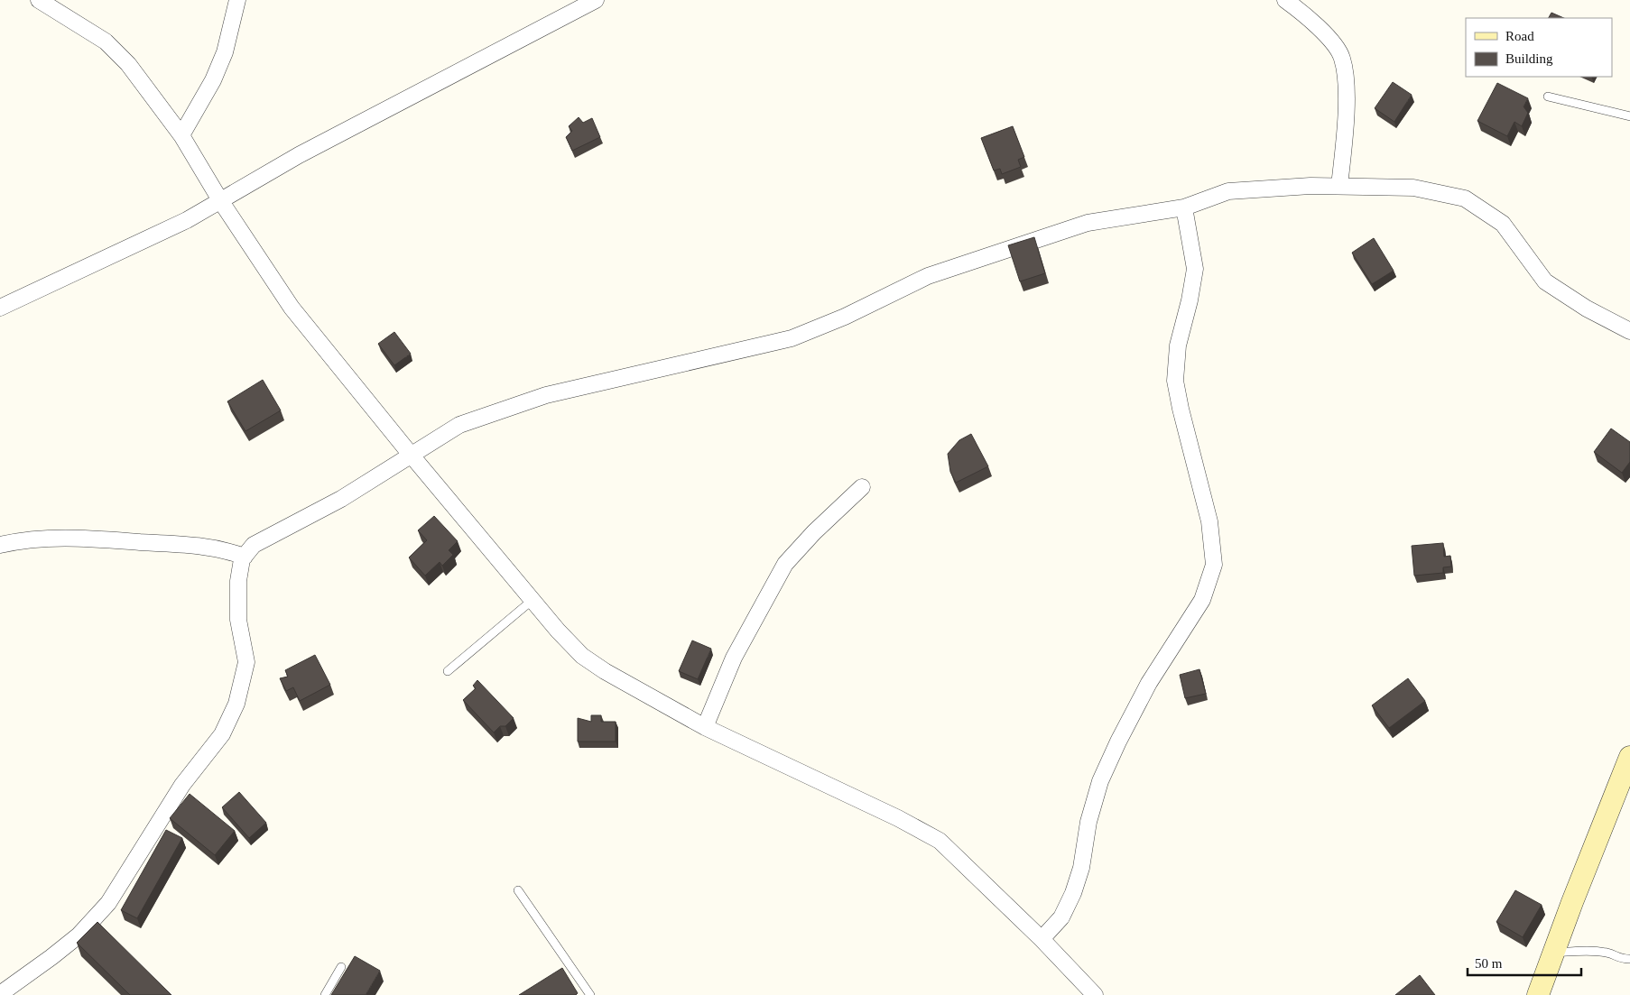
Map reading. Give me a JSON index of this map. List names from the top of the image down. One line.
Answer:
{"legend":["Road","Building"],"scale_bar":"50 m"}
